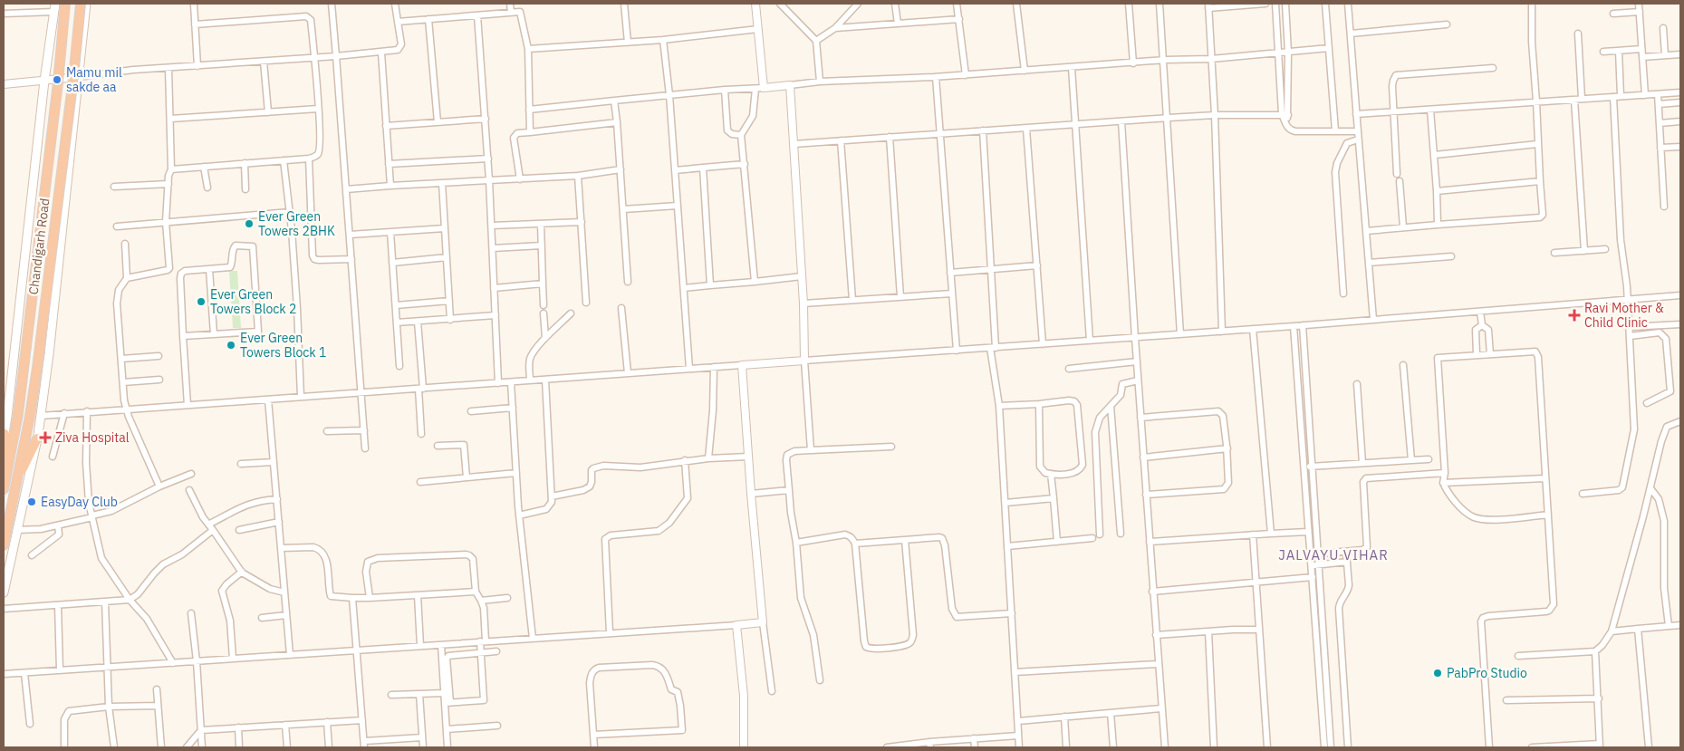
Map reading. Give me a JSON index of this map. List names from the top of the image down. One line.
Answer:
{"streets":{"highway":["Chandigarh Road"]},"districts":["JALVAYU VIHAR"],"places":{"other":["Mamu mil sakde aa","Ever Green Towers 2BHK","Ever Green Towers Block 2","Ever Green Towers Block 1","EasyDay Club","PabPro Studio"],"health":["Ravi Mother & Child Clinic","Ziva Hospital"]}}
